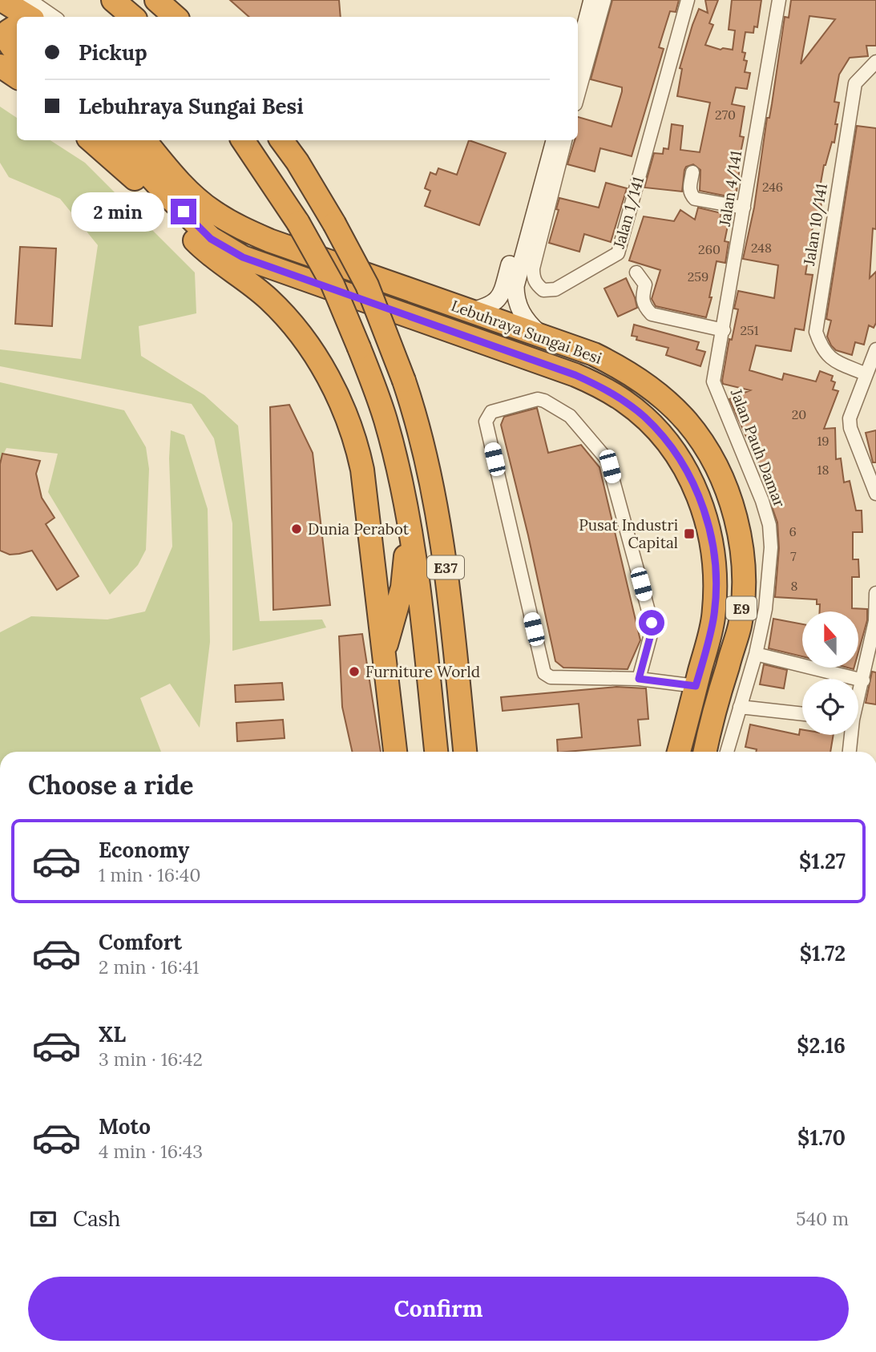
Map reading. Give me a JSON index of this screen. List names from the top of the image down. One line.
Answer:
{"streets":{"highway":["Lebuhraya Sungai Besi","E37","E9"],"street":["Jalan 4/141","Jalan 1/141","Jalan 10/141","Jalan Pauh Damar"]},"crossings":[["Jalan 4/141","Jalan Pauh Damar"]],"places":{"other":["Dunia Perabot","Furniture World"],"transit":["Pusat Industri Capital"]},"house_numbers":["270","246","248","260","259","251","20","19","18","6","7","8"],"north":"top","page":{"banner":["Pickup","Lebuhraya Sungai Besi"],"bubble":"2 min","heading":"Choose a ride","list":[{"name":"Economy","note":"1 min · 16:40","value":"$1.27"},{"name":"Comfort","note":"2 min · 16:41","value":"$1.72"},{"name":"XL","note":"3 min · 16:42","value":"$2.16"},{"name":"Moto","note":"4 min · 16:43","value":"$1.70"}],"pay":["Cash","540 m"],"buttons":"Confirm"}}
